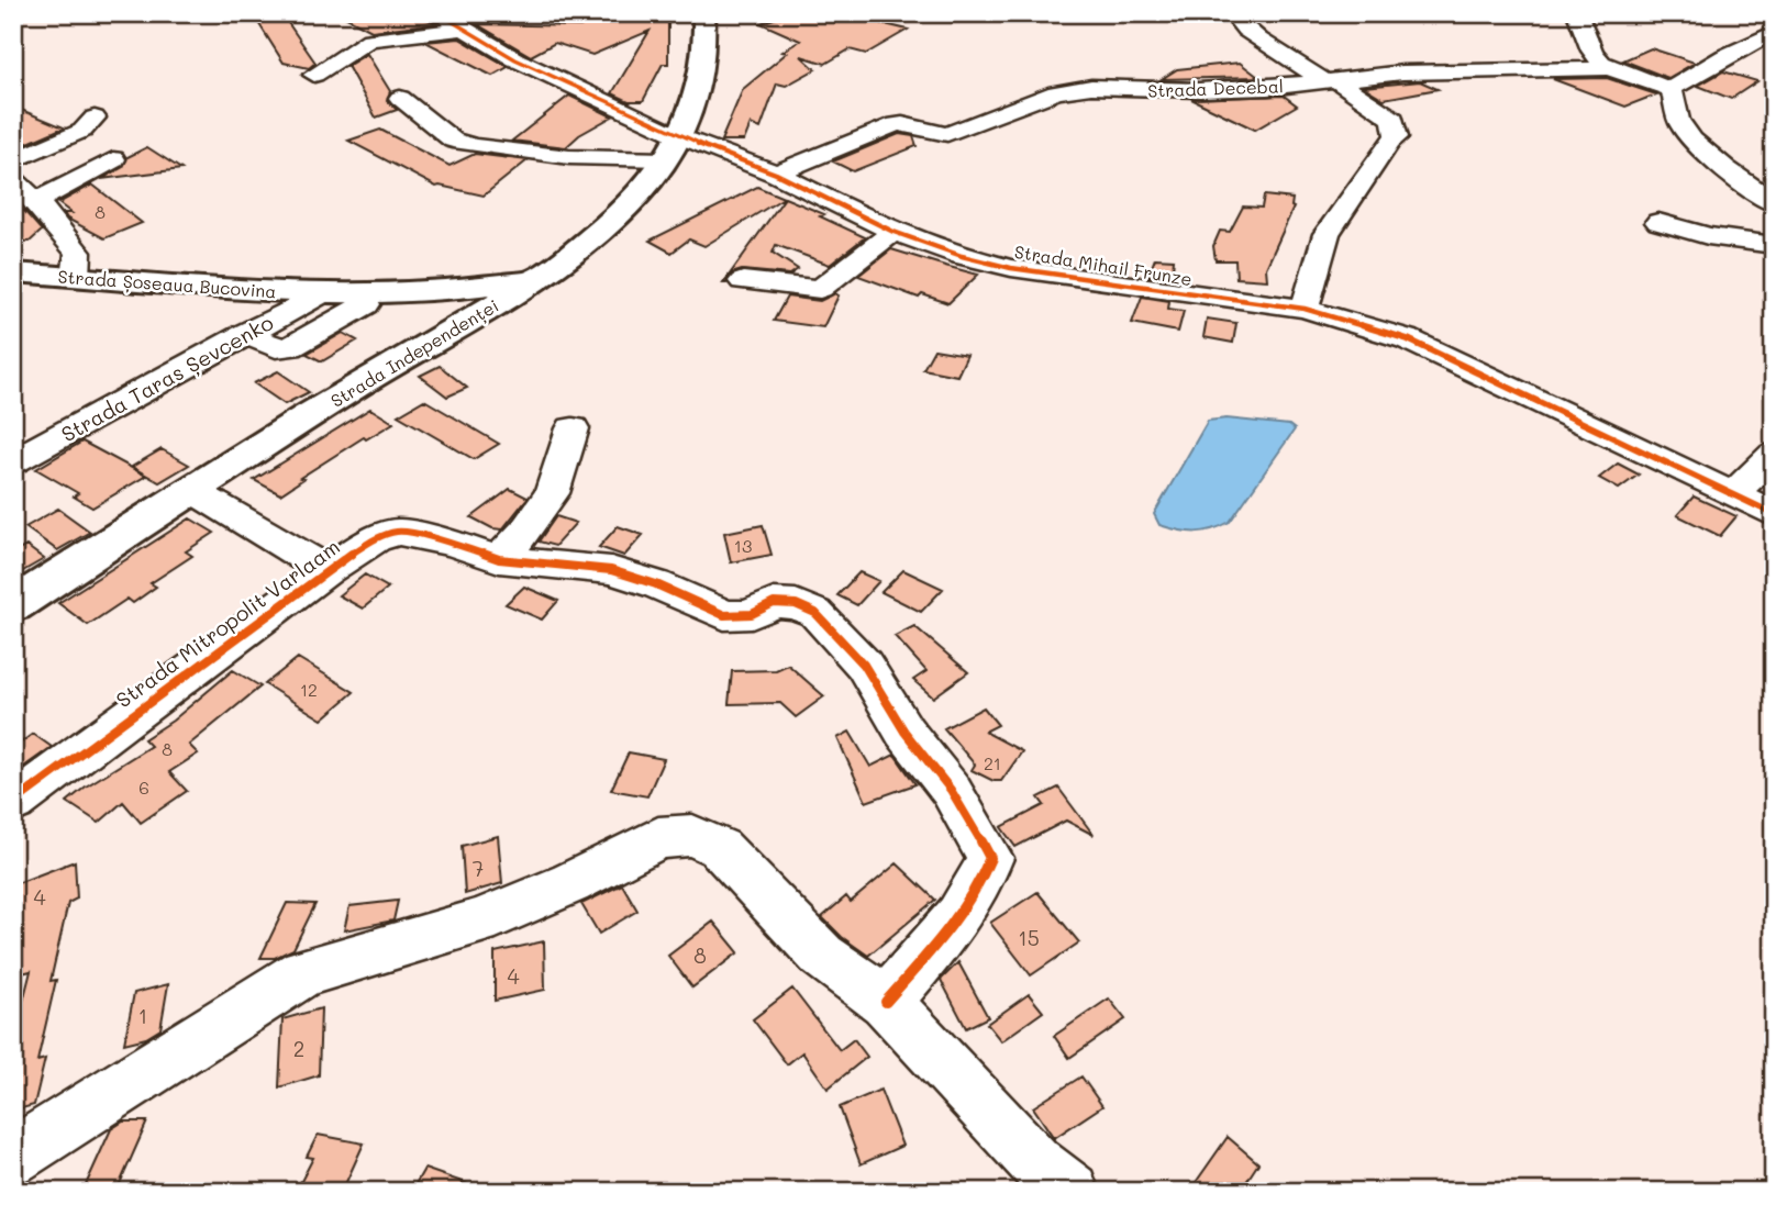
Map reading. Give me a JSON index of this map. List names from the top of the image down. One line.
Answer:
{"streets":{"main road":["Strada Șoseaua Bucovina","Strada Independenței"],"street":["Strada Decebal","Strada Mihail Frunze","Strada Taras Șevcenko","Strada Mitropolit Varlaam"]},"crossings":[["Strada Decebal","Strada Mihail Frunze"],["Strada Mihail Frunze","Strada Independenței"],["Strada Șoseaua Bucovina","Strada Independenței"],["Strada Șoseaua Bucovina","Strada Taras Șevcenko"]],"house_numbers":["8","13","12","8","21","6","7","4","15","8","4","1","2"]}
